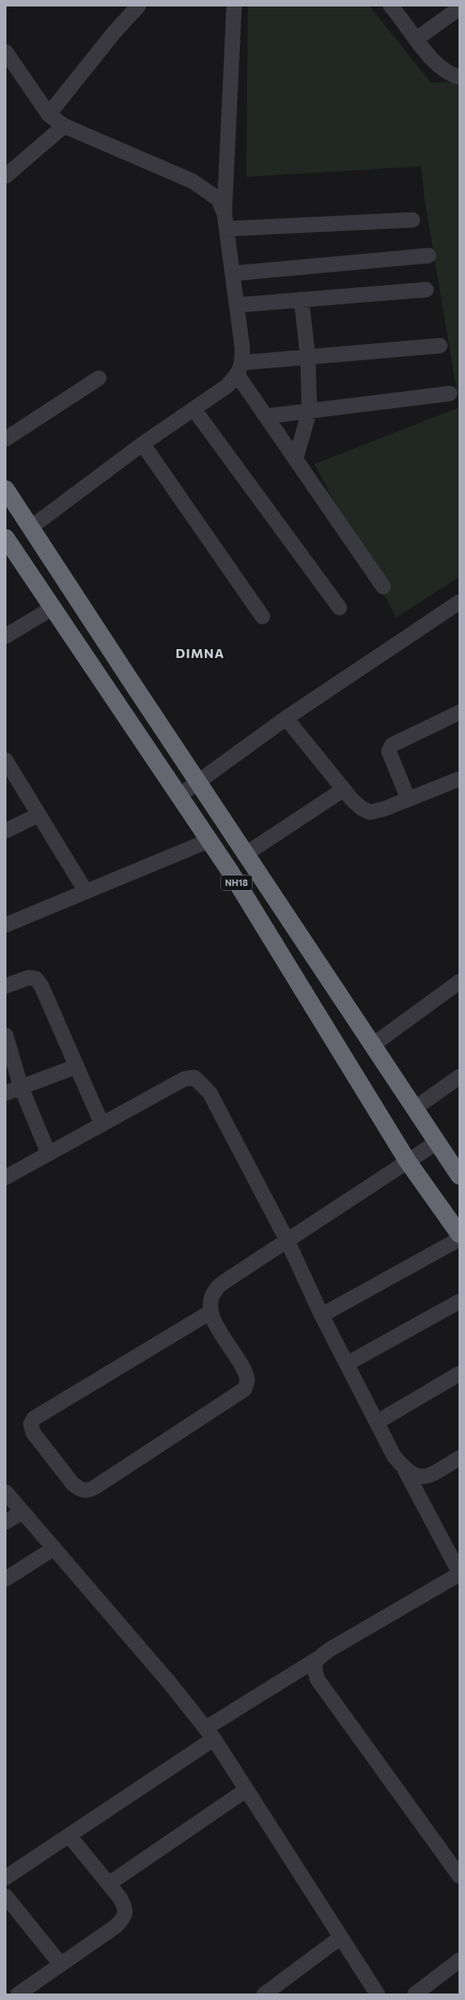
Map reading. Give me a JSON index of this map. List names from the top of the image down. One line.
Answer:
{"streets":{"highway":["NH18"]},"districts":["DIMNA"]}
